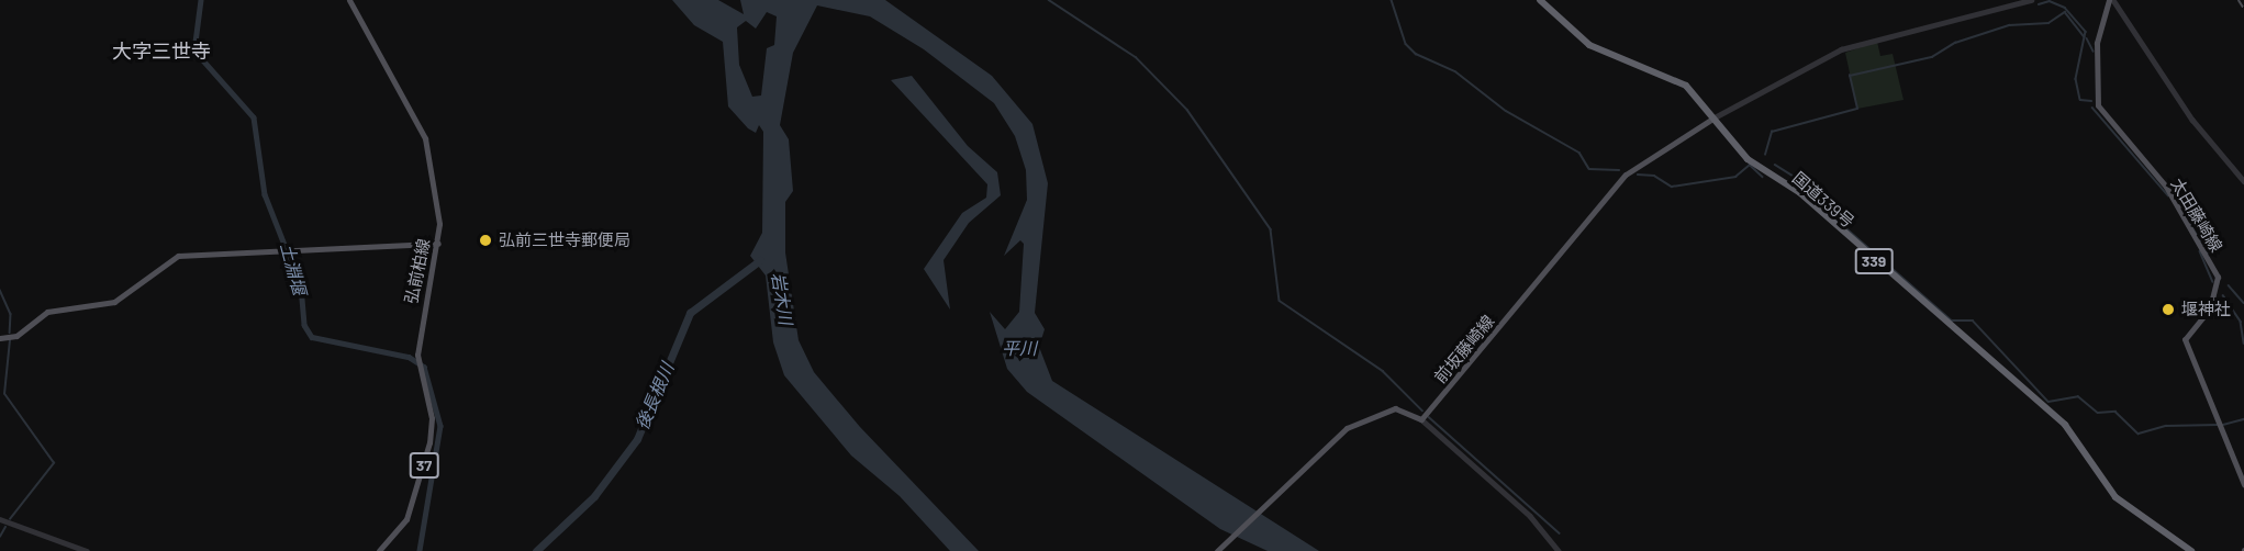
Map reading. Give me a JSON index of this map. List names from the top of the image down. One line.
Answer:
{"streets":{"highway":["国道339号","339"],"main road":["太田藤崎線","弘前柏線","前坂藤崎線","37"]},"crossings":[["国道339号","前坂藤崎線"]],"districts":["大字三世寺"],"water":["土淵堰","岩木川","平川","後長根川"],"places":["弘前三世寺郵便局","堰神社"]}
